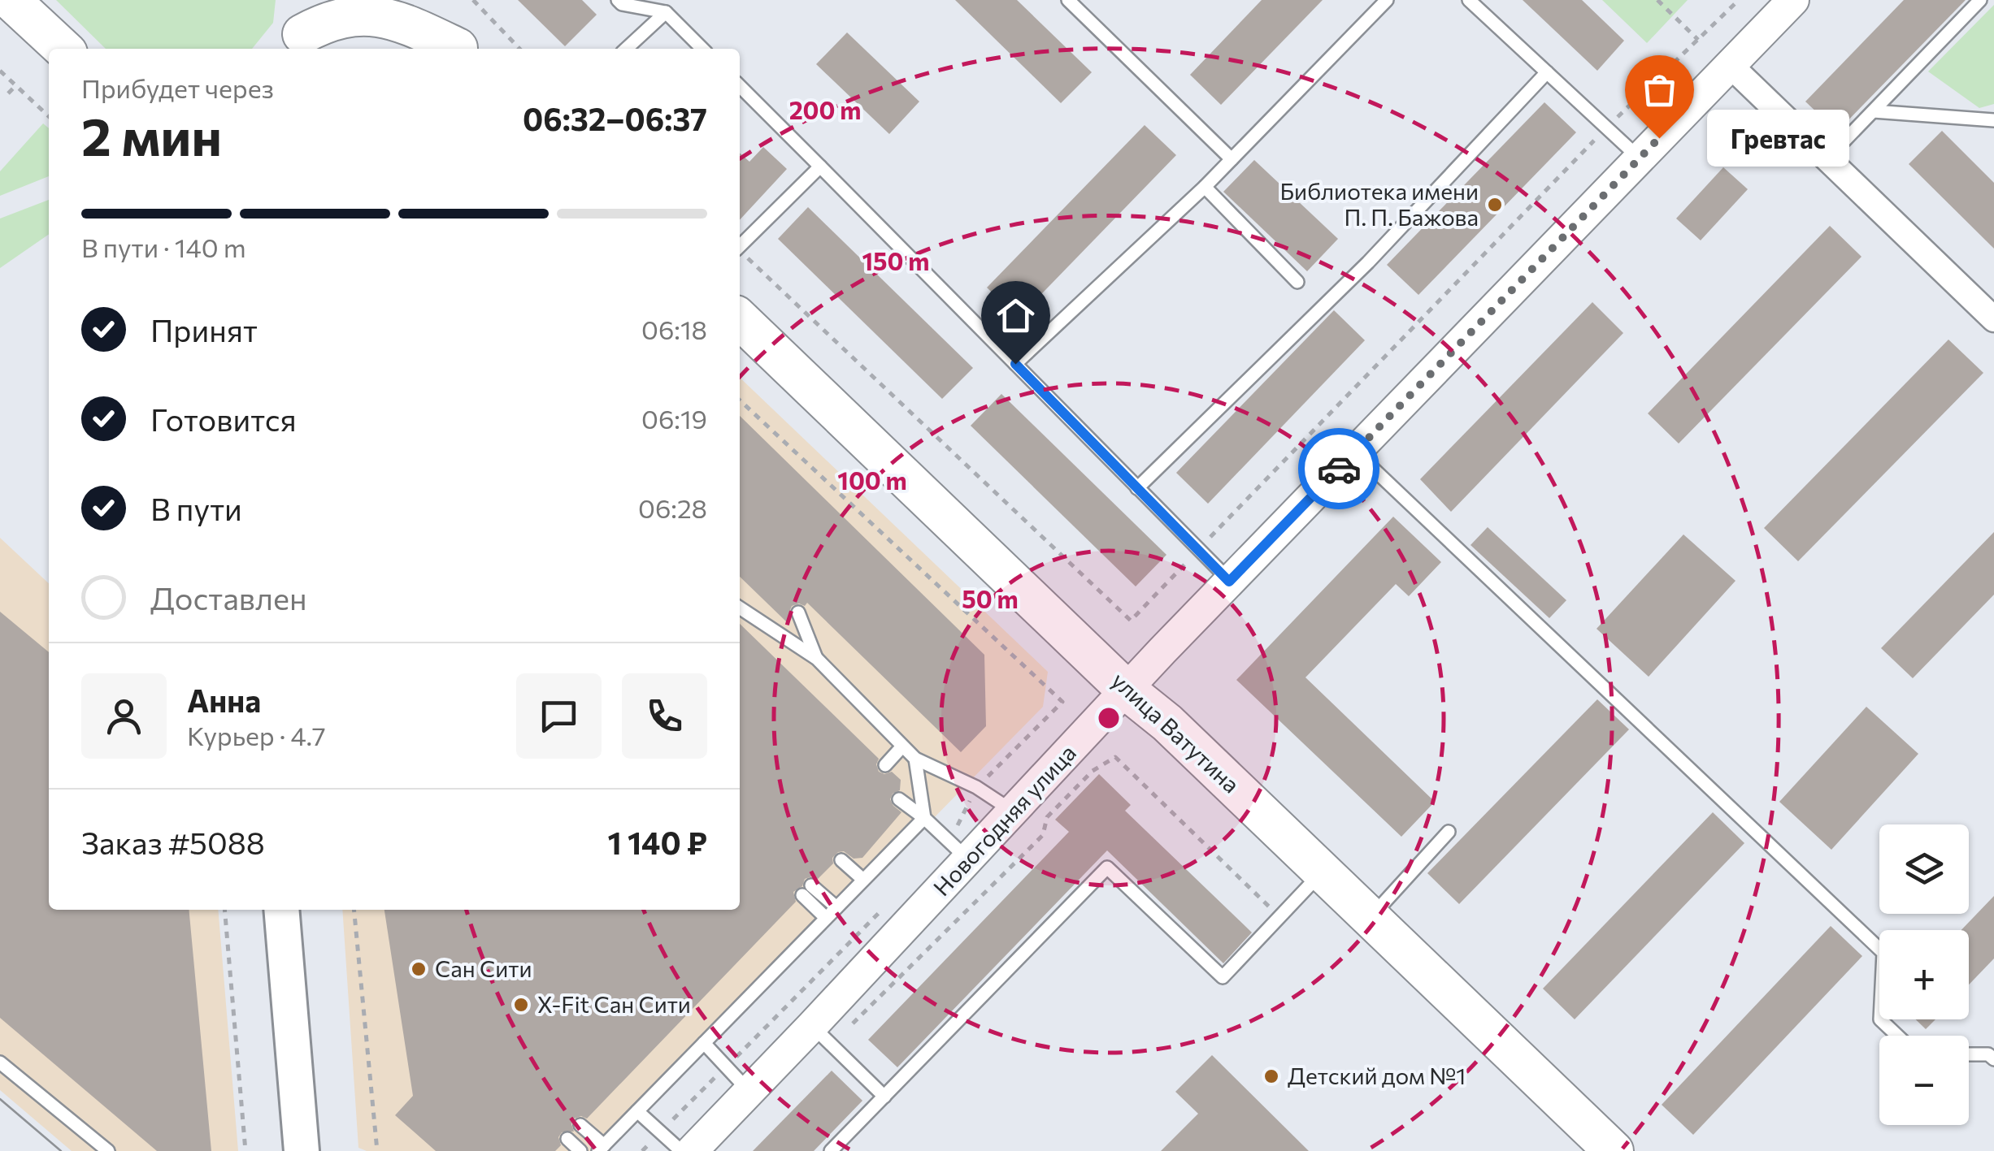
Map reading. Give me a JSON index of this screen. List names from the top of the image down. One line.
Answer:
{"streets":{"main road":["улица Ватутина"],"street":["Новогодняя улица"]},"crossings":[["улица Ватутина","Новогодняя улица"]],"places":["Гревтас","Библиотека имени П. П. Бажова","Сан Сити","X-Fit Сан Сити","Детский дом №1"],"page":{"heading":["2 мин","Прибудет через","06:32–06:37"],"panel":["Анна","Курьер · 4.7","Заказ #5088","1 140 ₽"],"bubble":"Гревтас","bar":"В пути · 140 m","list":[["Принят","06:18"],["Готовится","06:19"],["В пути","06:28"],"Доставлен"],"map_buttons":["+","−"]},"rings":["200 m","150 m","100 m","50 m"]}
